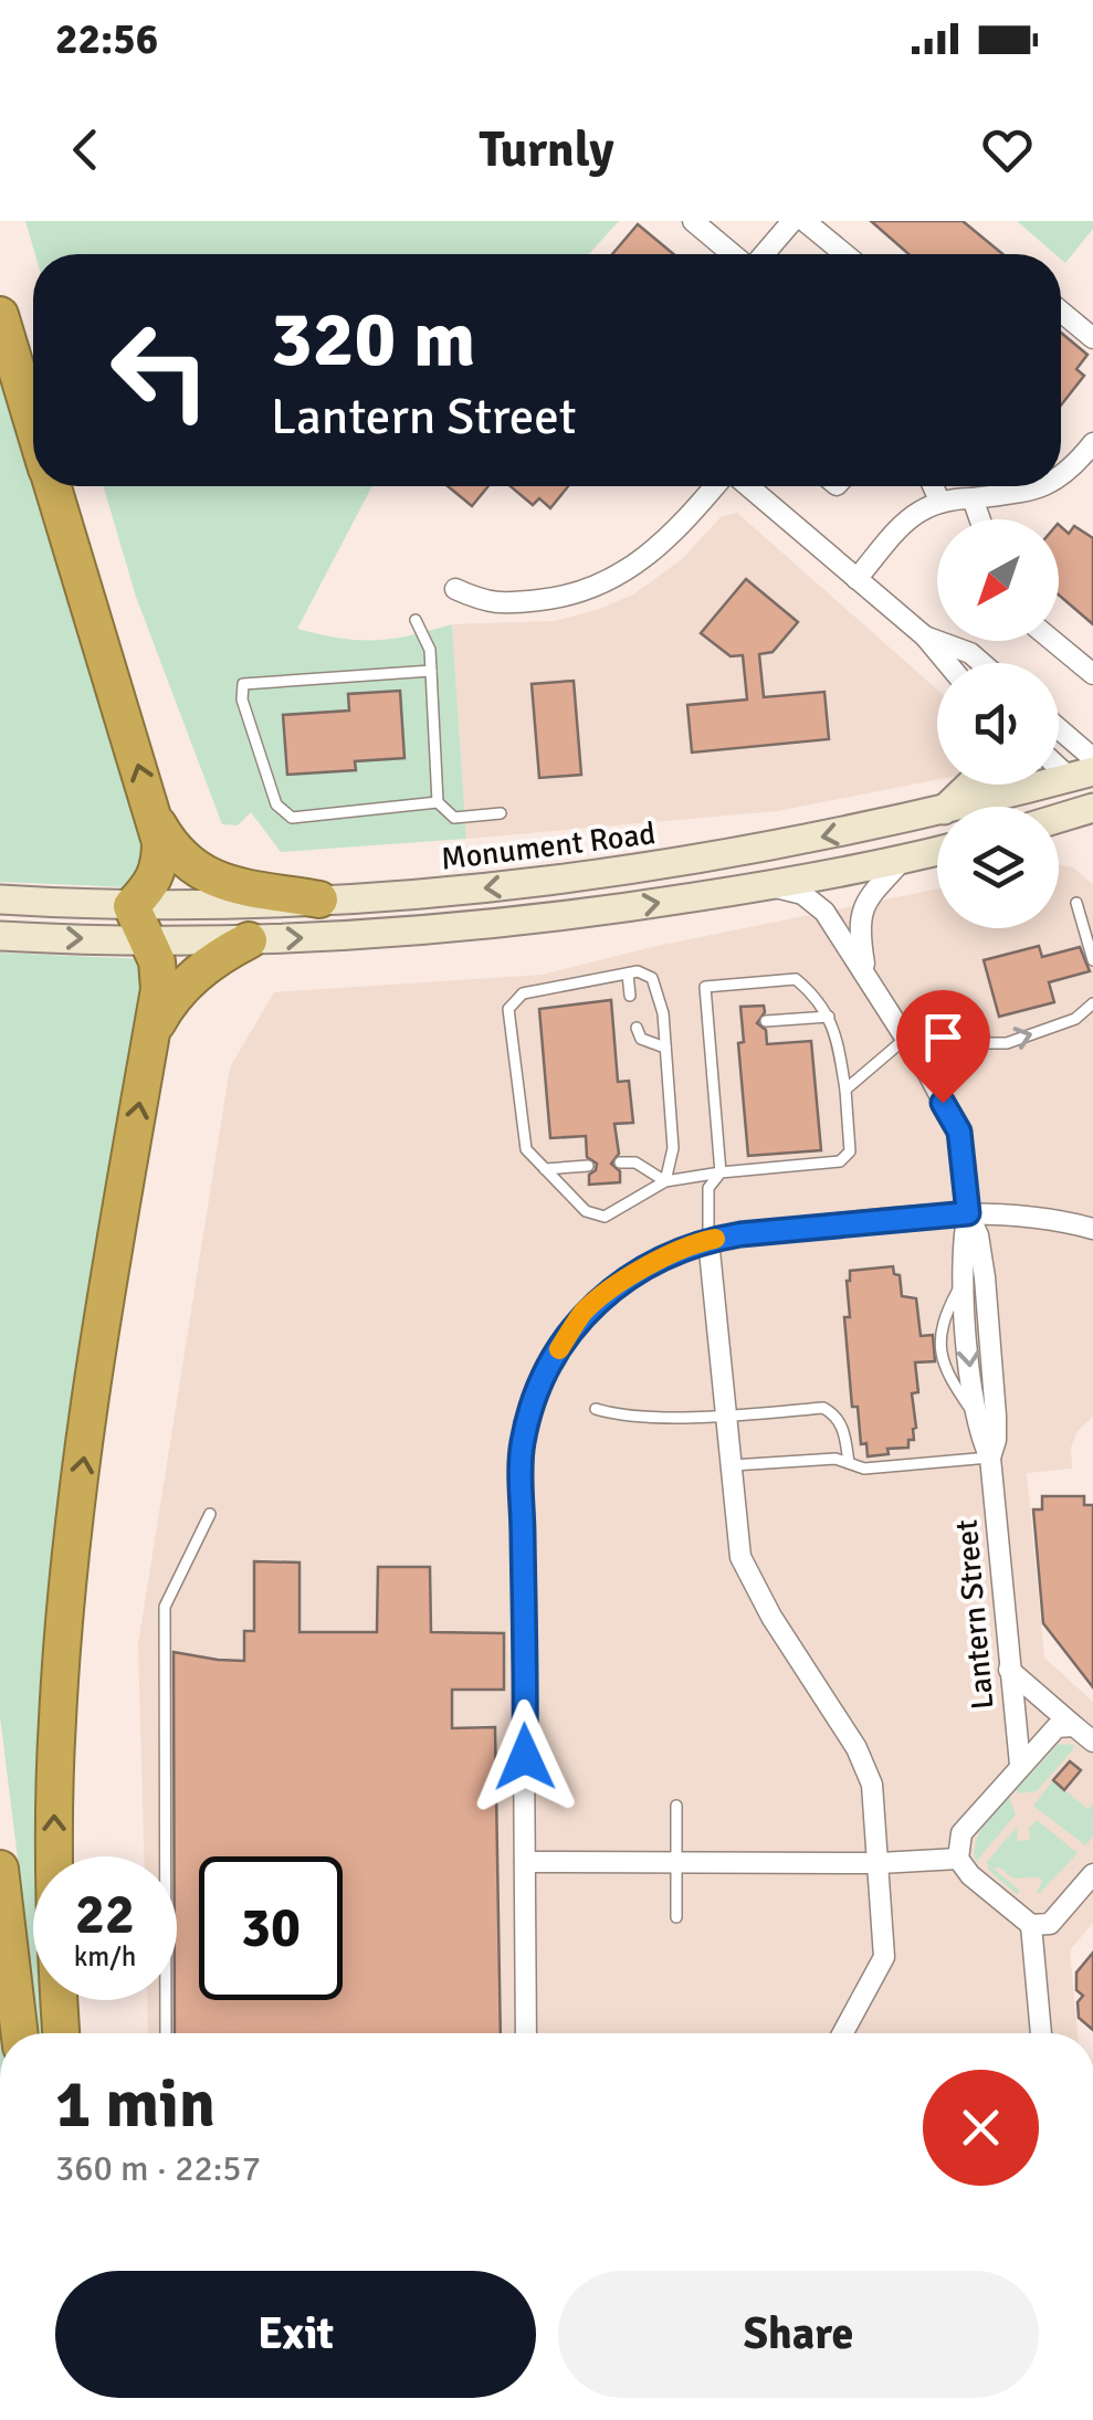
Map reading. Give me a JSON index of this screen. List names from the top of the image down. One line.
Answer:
{"streets":{"main road":["Monument Road"],"street":["Lantern Street"]},"north":"bottom left","page":{"status":"22:56","header":"Turnly","turn":["320 m","Lantern Street"],"speed":"22 km/h","limit":"30","heading":["1 min","360 m · 22:57"],"buttons":["Exit","Share"]}}
